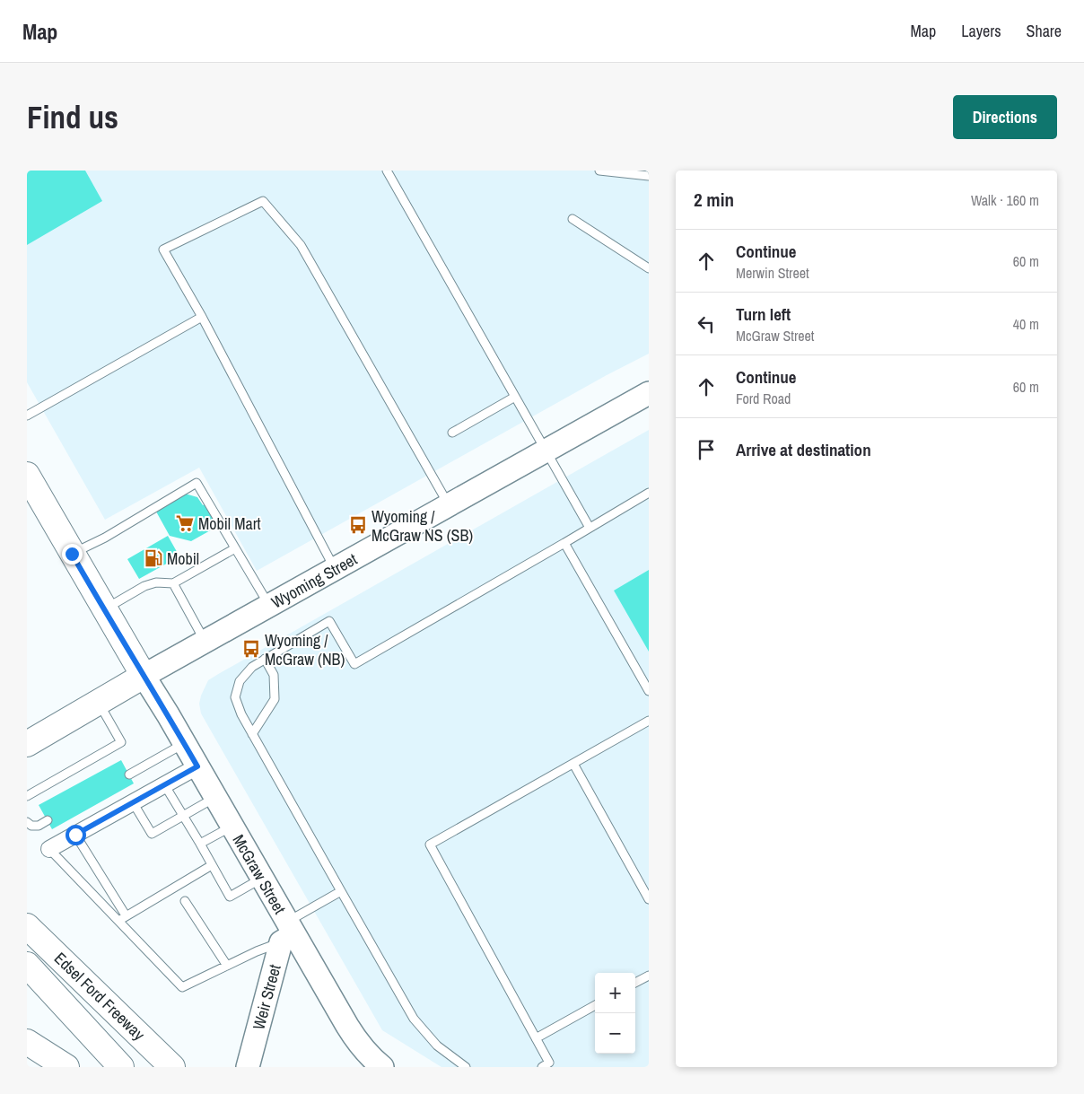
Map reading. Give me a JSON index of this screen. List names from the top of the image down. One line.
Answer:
{"streets":{"main road":["Wyoming Street","Edsel Ford Freeway"],"street":["McGraw Street","Weir Street"]},"crossings":[["Wyoming Street","McGraw Street"],["McGraw Street","Weir Street"]],"places":{"supermarket":["Mobil Mart"],"bus stop":["Wyoming / McGraw NS (SB)","Wyoming / McGraw (NB)"],"fuel station":["Mobil"]},"page":{"header":"Map","nav":["Map","Layers","Share"],"buttons":"Directions","title":"Find us","heading":["2 min","Walk · 160 m"],"list":[["Continue","Merwin Street","60 m"],["Turn left","McGraw Street","40 m"],["Continue","Ford Road","60 m"],"Arrive at destination"],"map_buttons":["+","−"]}}
